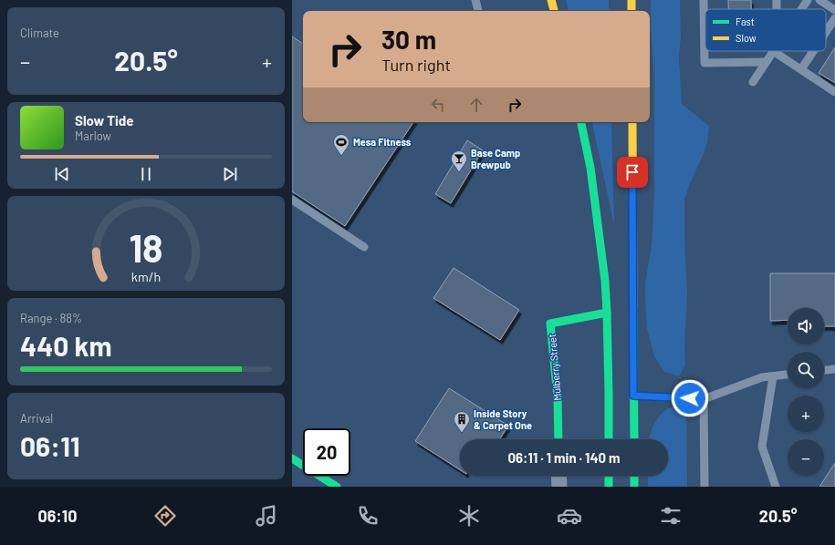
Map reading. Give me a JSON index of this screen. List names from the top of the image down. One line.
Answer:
{"streets":{"main road":["Mulberry Street"]},"places":{"sports":["Mesa Fitness"],"bar":["Base Camp Brewpub"],"building":["Inside Story & Carpet One"]},"legend":["Fast","Slow"],"page":{"tile":["Climate",["Range · 88%","440 km"],["Arrival","06:11"]],"turn":["30 m","Turn right"],"heat":["−","20.5°","+"],"song":["Slow Tide","Marlow"],"map_buttons":["+","−"],"limit":"20","trip":"06:11 · 1 min · 140 m","tabs":["06:10","20.5°"],"gauge":["18","km/h"]}}
